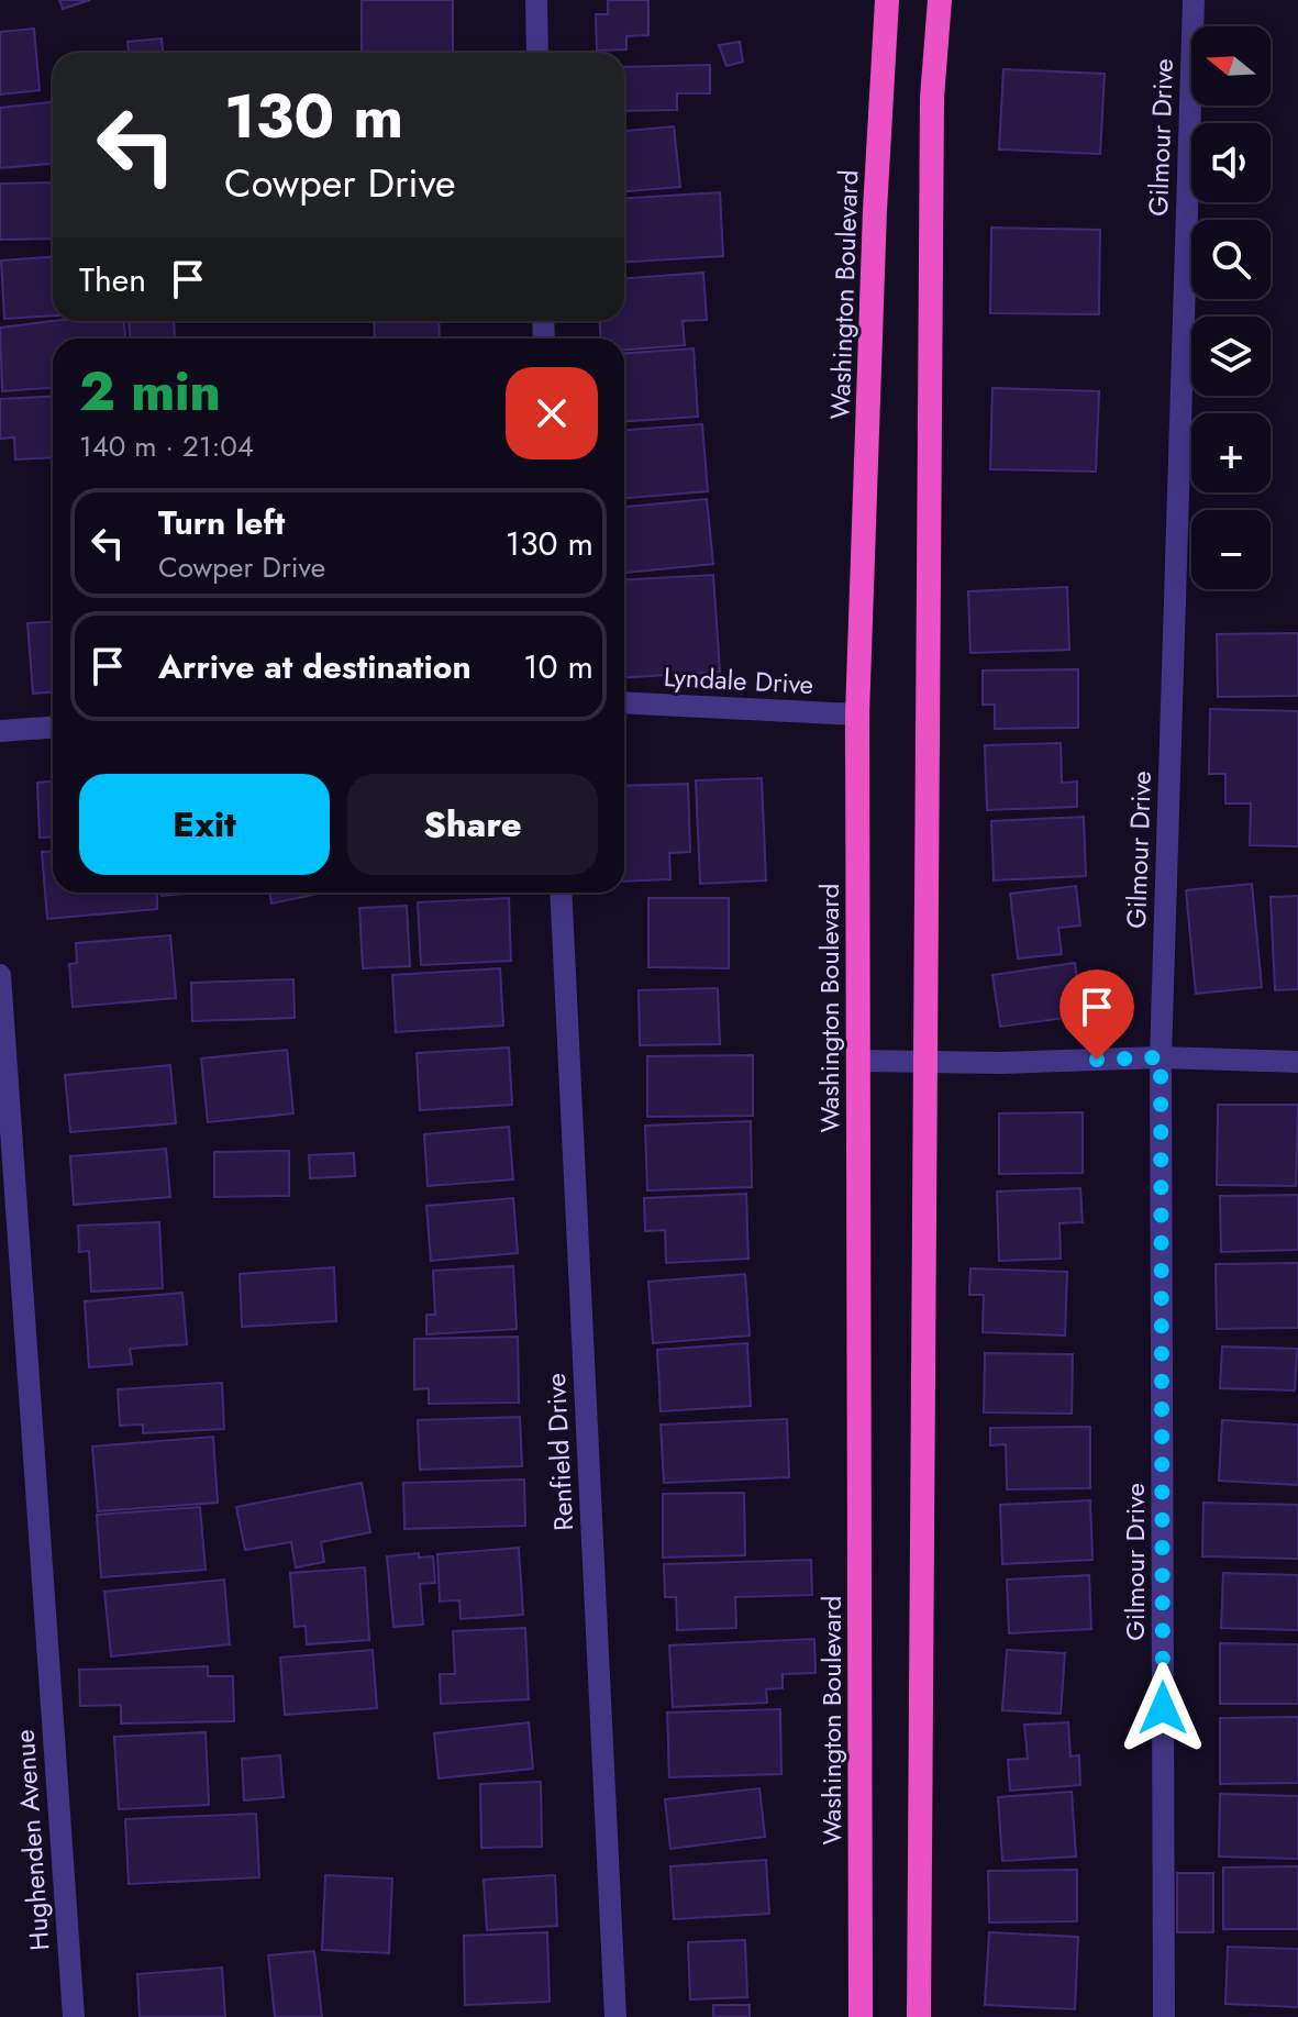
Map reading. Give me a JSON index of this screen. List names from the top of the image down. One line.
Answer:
{"streets":{"highway":["Washington Boulevard"],"street":["Gilmour Drive","Lyndale Drive","Renfield Drive","Hughenden Avenue"]},"crossings":[["Washington Boulevard","Lyndale Drive"]],"north":"left","page":{"map_buttons":["+","−"],"turn":["130 m","Cowper Drive"],"then":"Then","heading":["2 min","140 m · 21:04"],"list":[{"name":"Turn left","note":"Cowper Drive","value":"130 m"},{"name":"Arrive at destination","value":"10 m"}],"buttons":["Exit","Share"]}}
